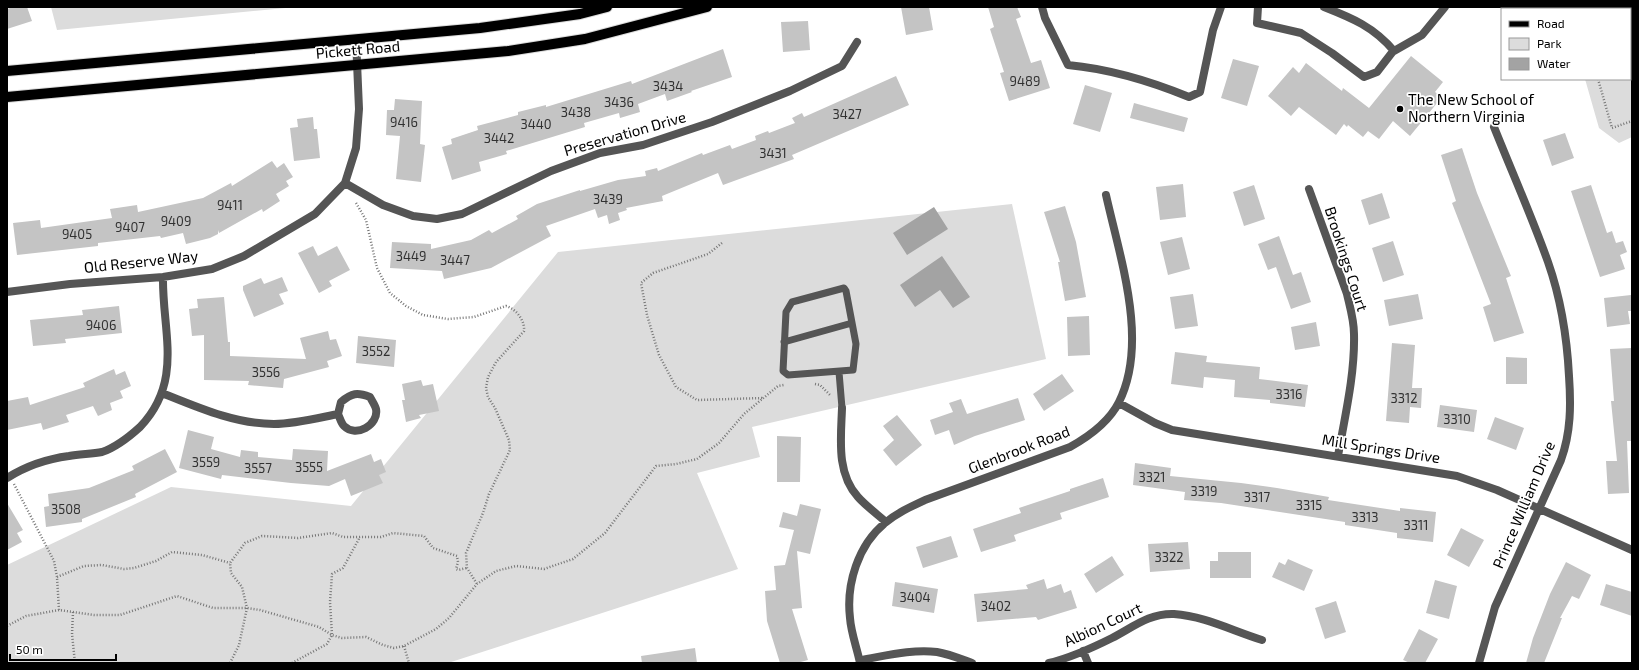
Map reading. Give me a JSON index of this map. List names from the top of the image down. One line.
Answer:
{"streets":{"main road":["Pickett Road"],"street":["Preservation Drive","Brookings Court","Old Reserve Way","Mill Springs Drive","Glenbrook Road","Prince William Drive","Albion Court"]},"crossings":[["Pickett Road","Old Reserve Way"],["Preservation Drive","Old Reserve Way"],["Brookings Court","Mill Springs Drive"],["Mill Springs Drive","Glenbrook Road"],["Mill Springs Drive","Prince William Drive"]],"places":["The New School of Northern Virginia"],"house_numbers":["9489","3434","3436","3438","3427","9416","3440","3442","3431","3439","9411","9409","9407","9405","3449","3447","9406","3552","3556","3316","3312","3310","3559","3555","3557","3321","3319","3317","3315","3508","3313","3311","3322","3404","3402"],"legend":["Road","Park","Water"],"scale_bar":"50 m"}
